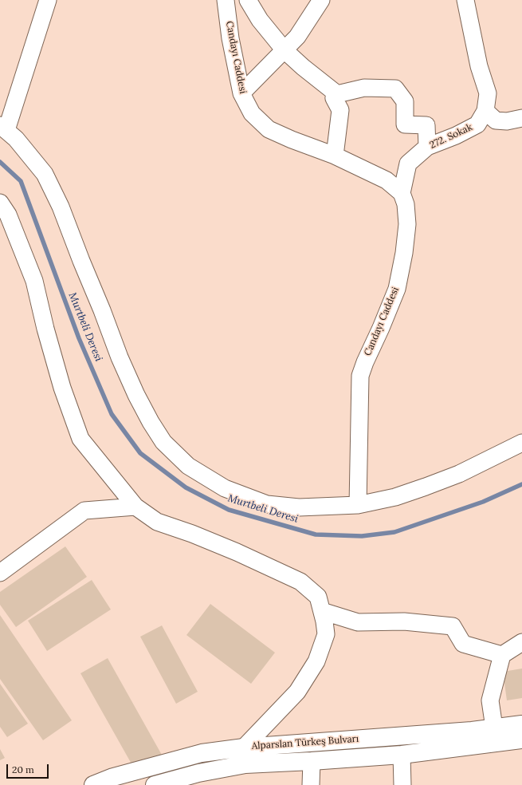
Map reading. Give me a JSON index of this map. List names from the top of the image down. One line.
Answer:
{"streets":{"main road":["Alparslan Türkeş Bulvarı"],"street":["Candayı Caddesi","272. Sokak"]},"crossings":[["Candayı Caddesi","272. Sokak"]],"water":["Murtbeli Deresi"],"scale_bar":"20 m"}
